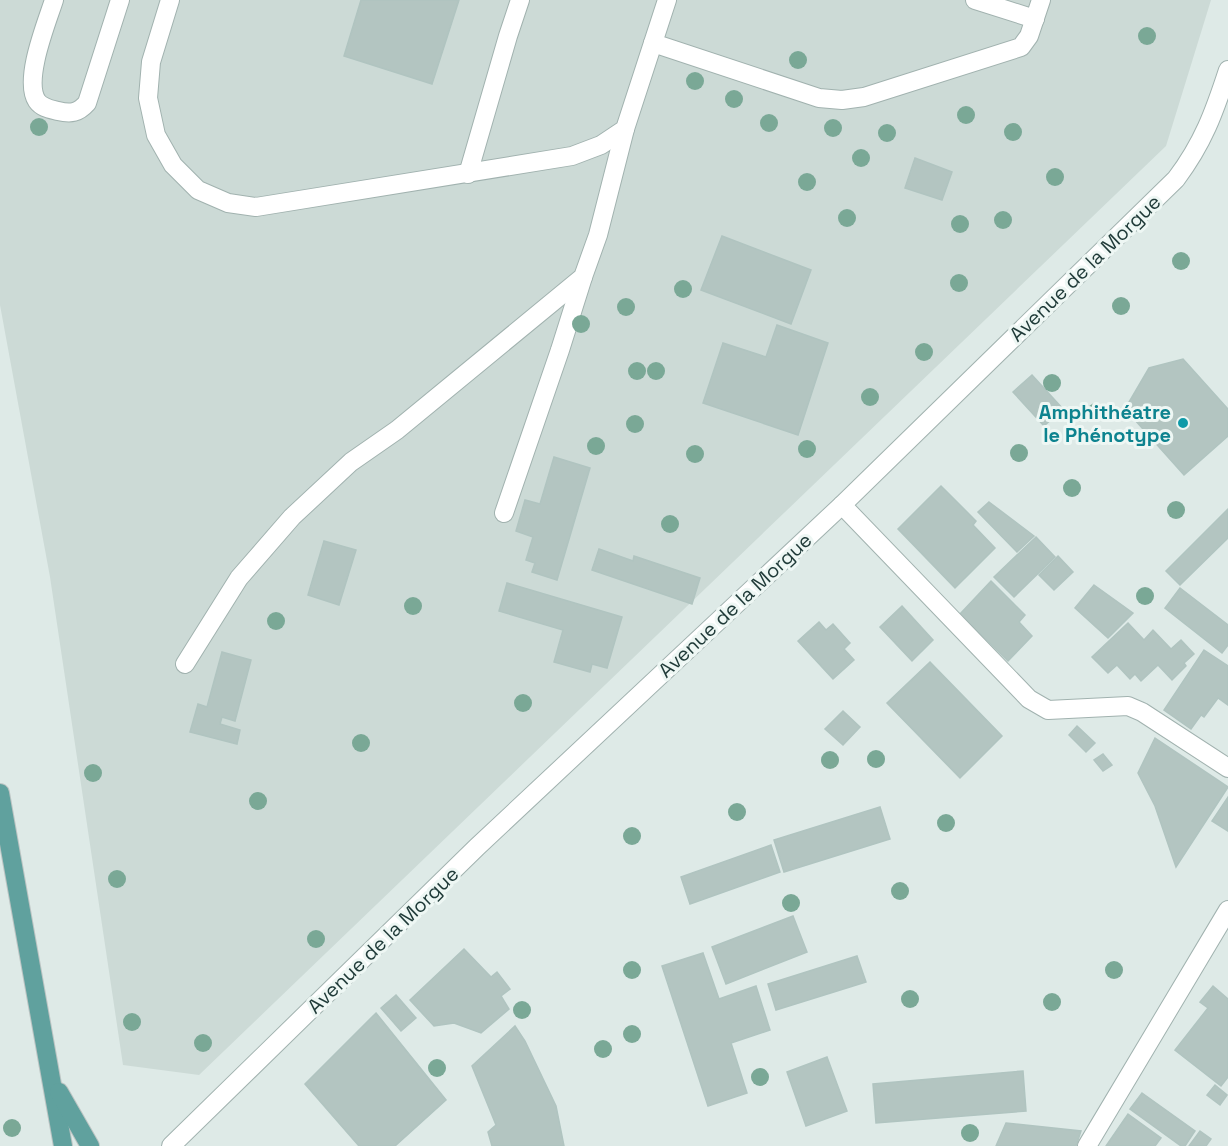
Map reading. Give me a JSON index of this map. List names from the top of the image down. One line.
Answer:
{"streets":{"street":["Avenue de la Morgue"]},"places":["Amphithéatre le Phénotype"]}
